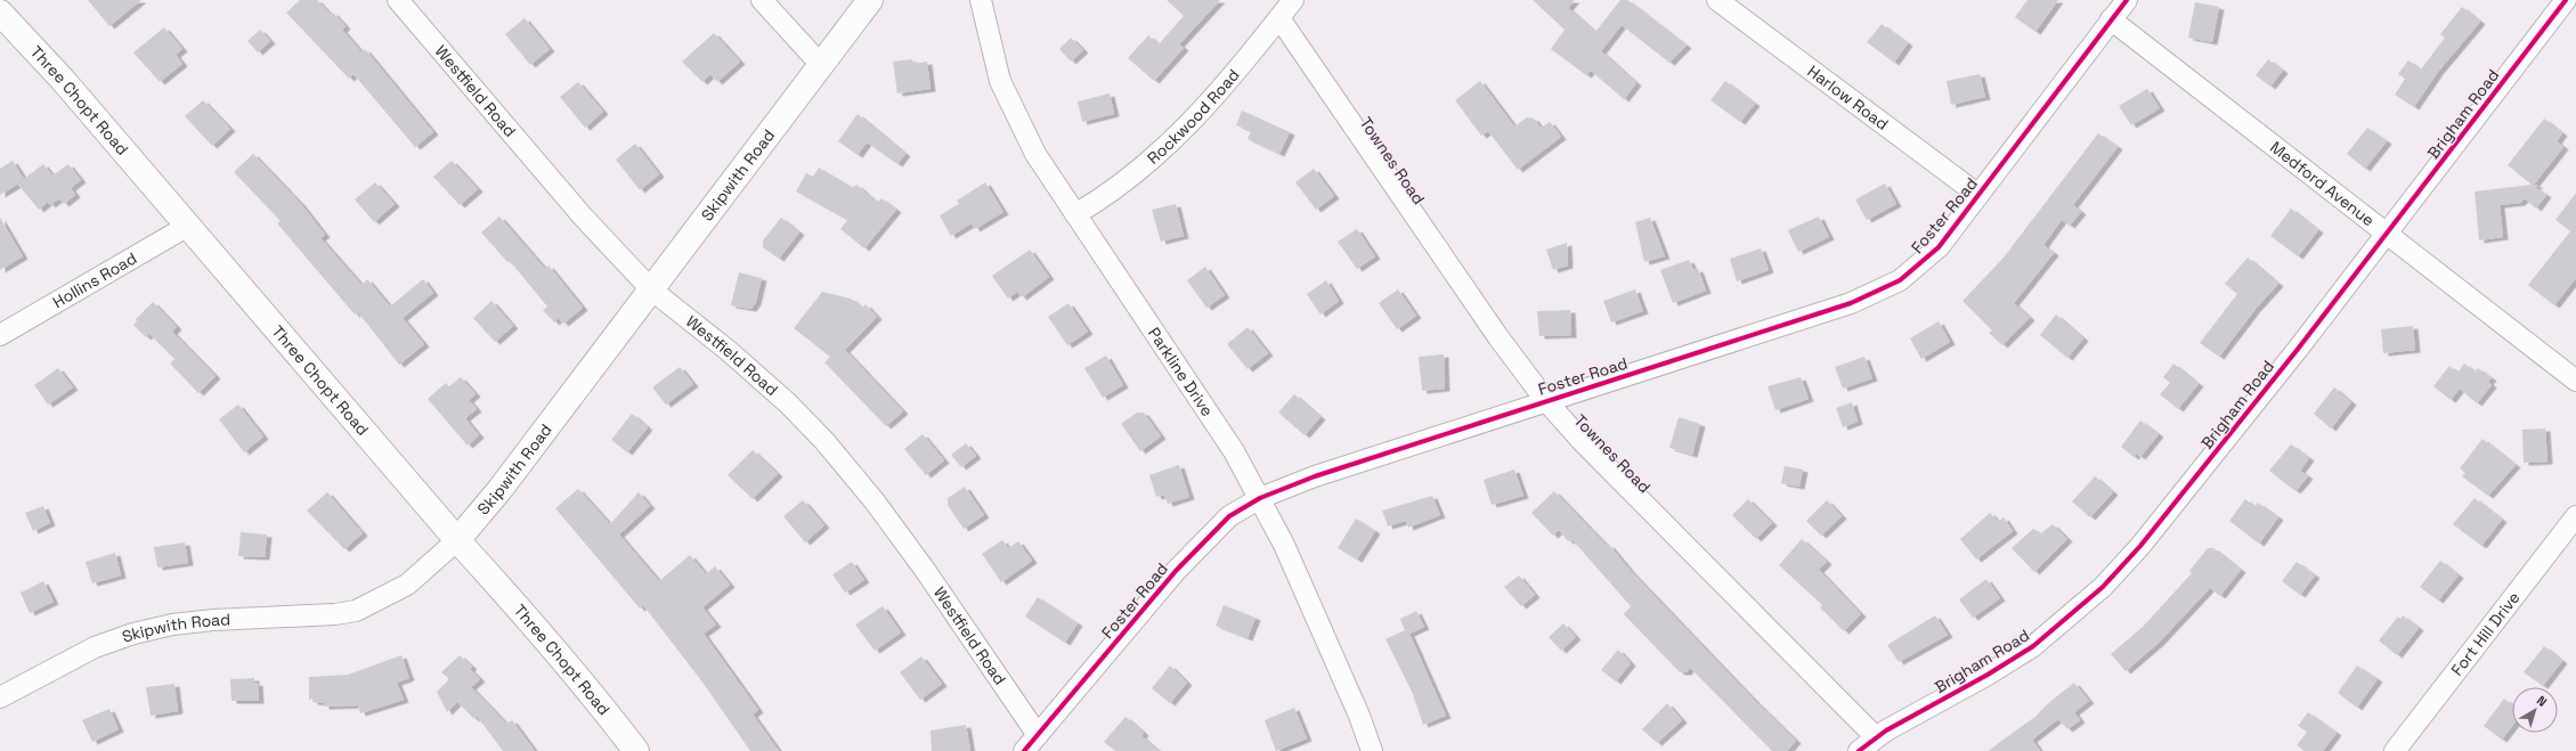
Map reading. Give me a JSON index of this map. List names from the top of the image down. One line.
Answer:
{"streets":{"main road":["Three Chopt Road","Skipwith Road"],"street":["Westfield Road","Harlow Road","Brigham Road","Rockwood Road","Townes Road","Medford Avenue","Foster Road","Hollins Road","Parkline Drive","Fort Hill Drive"]},"crossings":[["Westfield Road","Skipwith Road"],["Westfield Road","Foster Road"],["Harlow Road","Foster Road"],["Three Chopt Road","Skipwith Road"],["Three Chopt Road","Hollins Road"],["Brigham Road","Townes Road"],["Brigham Road","Medford Avenue"],["Rockwood Road","Townes Road"],["Rockwood Road","Parkline Drive"],["Townes Road","Foster Road"],["Medford Avenue","Foster Road"],["Foster Road","Parkline Drive"]],"north":"top right"}
